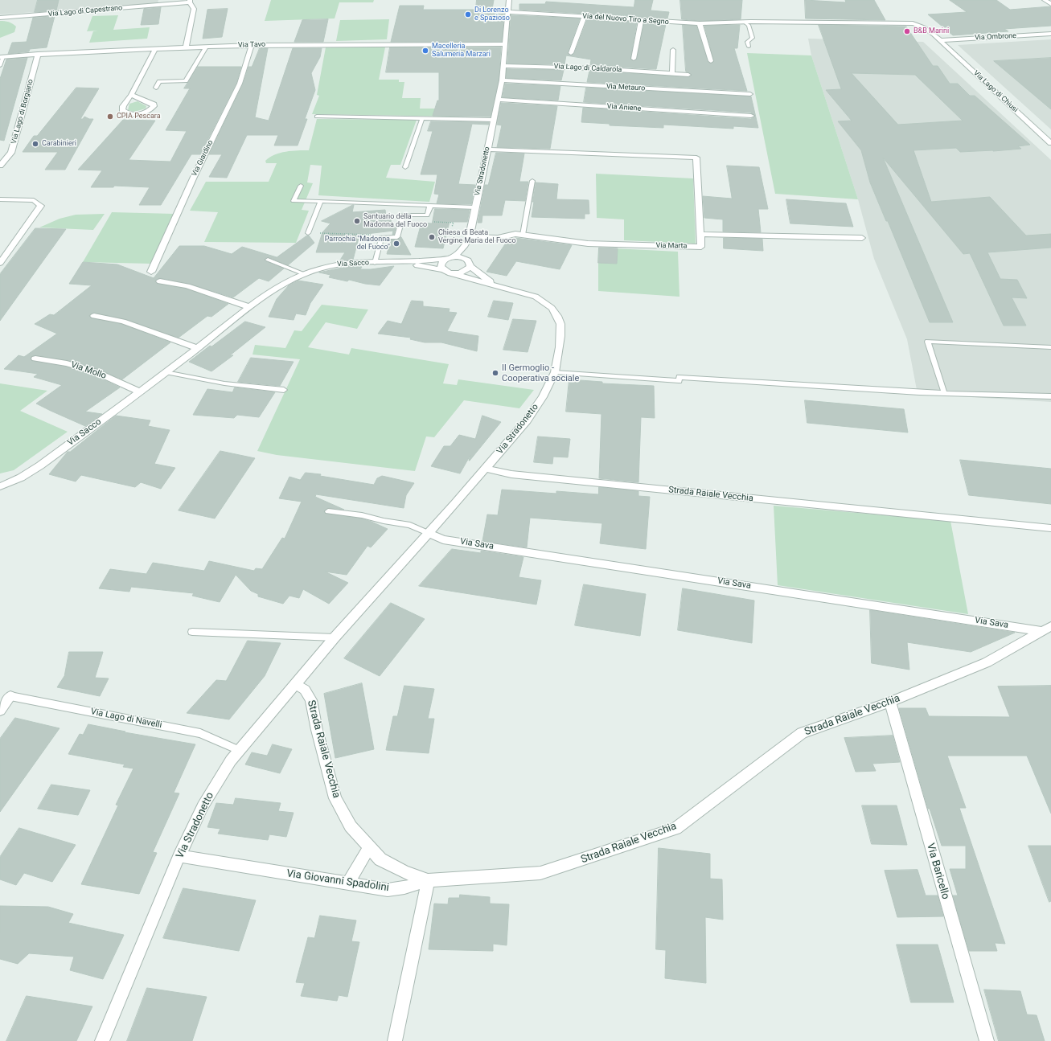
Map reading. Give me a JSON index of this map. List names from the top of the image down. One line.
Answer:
{"streets":{"street":["Via Lago di Capestrano","Via del Nuovo Tiro a Segno","Via Ombrone","Via Tavo","Via Lago di Caldarola","Via Metauro","Via Lago di Chiusi","Via Aniene","Via Lago di Borgiano","Via Giardino","Via Stradonetto","Via Marta","Via Sacco","Via Mollo","Strada Raiale Vecchia","Via Sava","Via Baricello","Via Giovanni Spadolini"],"lane":["Via Lago di Navelli"]},"crossings":[["Via del Nuovo Tiro a Segno","Via Ombrone"],["Via del Nuovo Tiro a Segno","Via Lago di Chiusi"],["Via del Nuovo Tiro a Segno","Via Stradonetto"],["Via Ombrone","Via Lago di Chiusi"],["Via Tavo","Via Lago di Borgiano"],["Via Tavo","Via Giardino"],["Via Tavo","Via Stradonetto"],["Via Lago di Caldarola","Via Stradonetto"],["Via Metauro","Via Stradonetto"],["Via Aniene","Via Stradonetto"],["Via Stradonetto","Via Marta"],["Via Stradonetto","Via Sacco"],["Via Stradonetto","Strada Raiale Vecchia"],["Via Stradonetto","Via Sava"],["Via Stradonetto","Via Lago di Navelli"],["Via Stradonetto","Via Giovanni Spadolini"],["Via Sacco","Via Mollo"],["Strada Raiale Vecchia","Via Sava"],["Strada Raiale Vecchia","Via Baricello"],["Strada Raiale Vecchia","Via Giovanni Spadolini"]],"places":["Di Lorenzo e Spazioso","B&B Marini","Macelleria Salumeria Marzari","CPIA Pescara","Carabinieri","Santuario della Madonna del Fuoco","Chiesa di Beata Vergine Maria del Fuoco","Parrochia \"Madonna del Fuoco\"","Il Germoglio - Cooperativa sociale"]}
